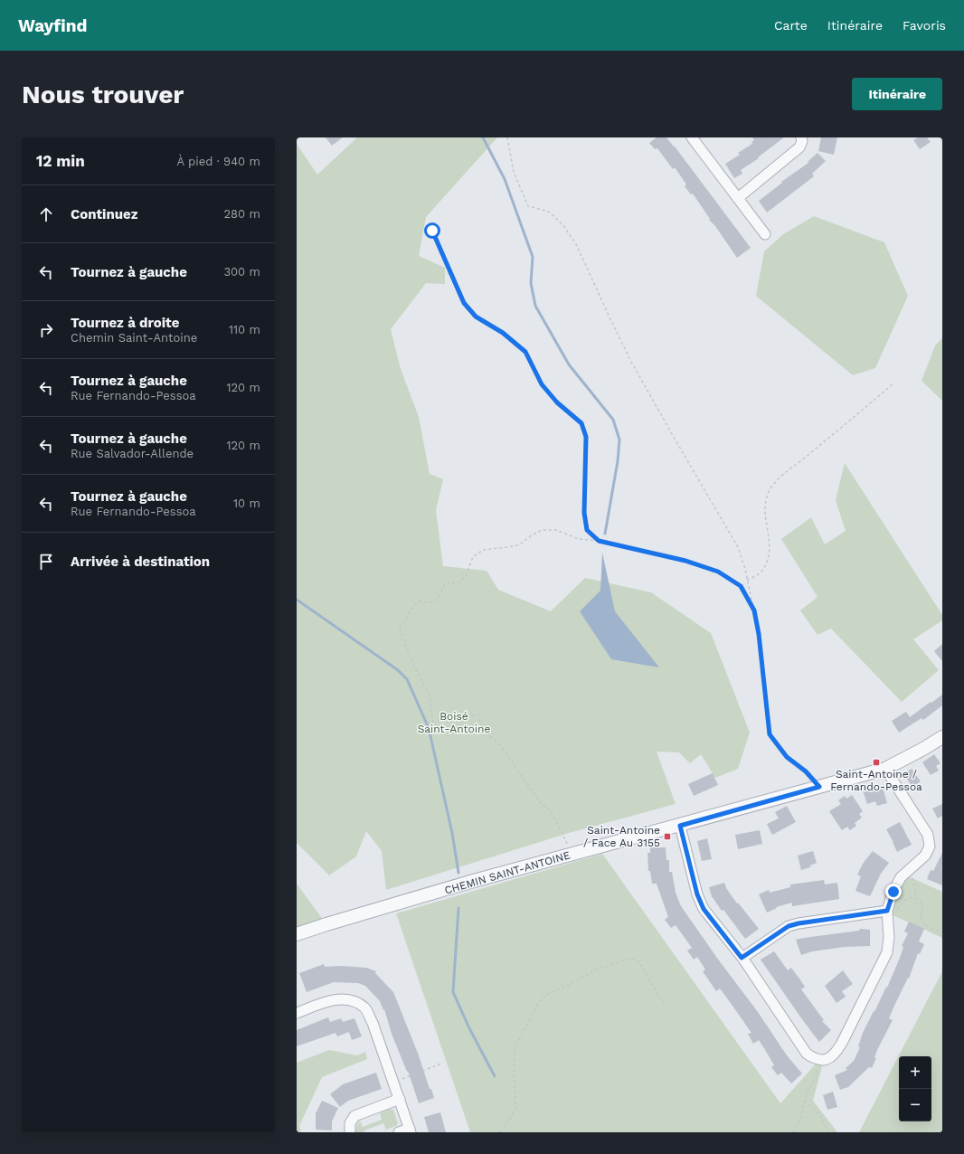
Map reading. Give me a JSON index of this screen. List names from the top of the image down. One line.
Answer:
{"streets":{"street":["CHEMIN SAINT-ANTOINE"]},"parks":["Boisé Saint-Antoine"],"places":{"transit":["Saint-Antoine / Fernando-Pessoa","Saint-Antoine / Face Au 3155"]},"page":{"header":"Wayfind","nav":["Carte","Itinéraire","Favoris"],"buttons":"Itinéraire","title":"Nous trouver","heading":["12 min","À pied · 940 m"],"list":[["Continuez","280 m"],["Tournez à gauche","300 m"],["Tournez à droite","Chemin Saint-Antoine","110 m"],["Tournez à gauche","Rue Fernando-Pessoa","120 m"],["Tournez à gauche","Rue Salvador-Allende","120 m"],["Tournez à gauche","Rue Fernando-Pessoa","10 m"],"Arrivée à destination"],"map_buttons":["+","−"]}}
